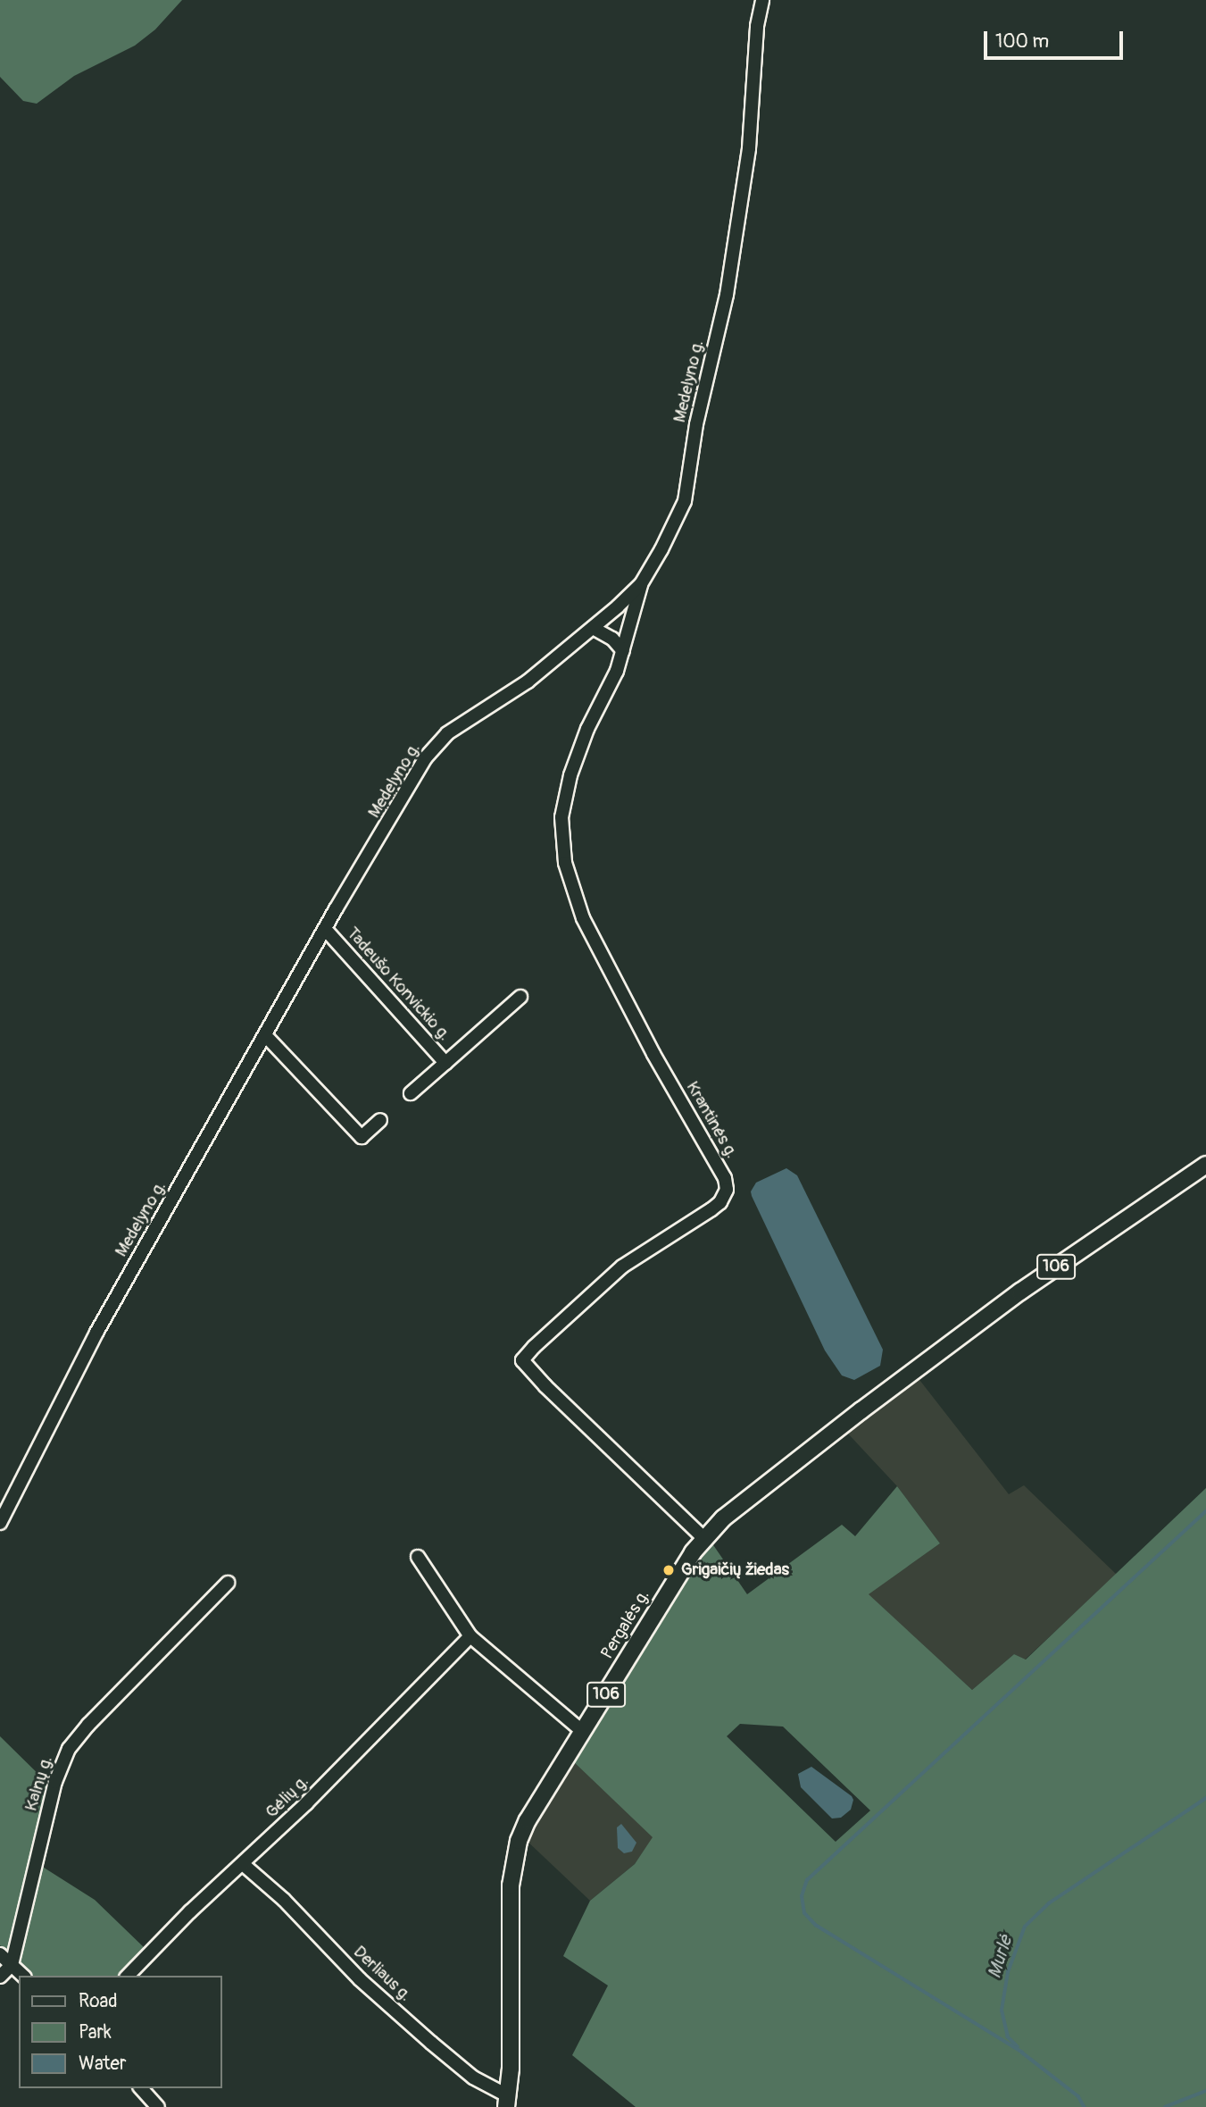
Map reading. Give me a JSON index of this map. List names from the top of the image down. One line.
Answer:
{"streets":{"main road":["106","Pergalės g."],"street":["Medelyno g.","Tadeušo Konvickio g.","Krantinės g.","Kalnų g.","Gėlių g.","Derliaus g."]},"crossings":[["Medelyno g.","Tadeušo Konvickio g."],["Medelyno g.","Krantinės g."],["Krantinės g.","Pergalės g."],["Pergalės g.","Derliaus g."],["Gėlių g.","Derliaus g."]],"water":["Murlė"],"places":["Grigaičių žiedas"],"legend":["Road","Park","Water"],"scale_bar":"100 m"}
